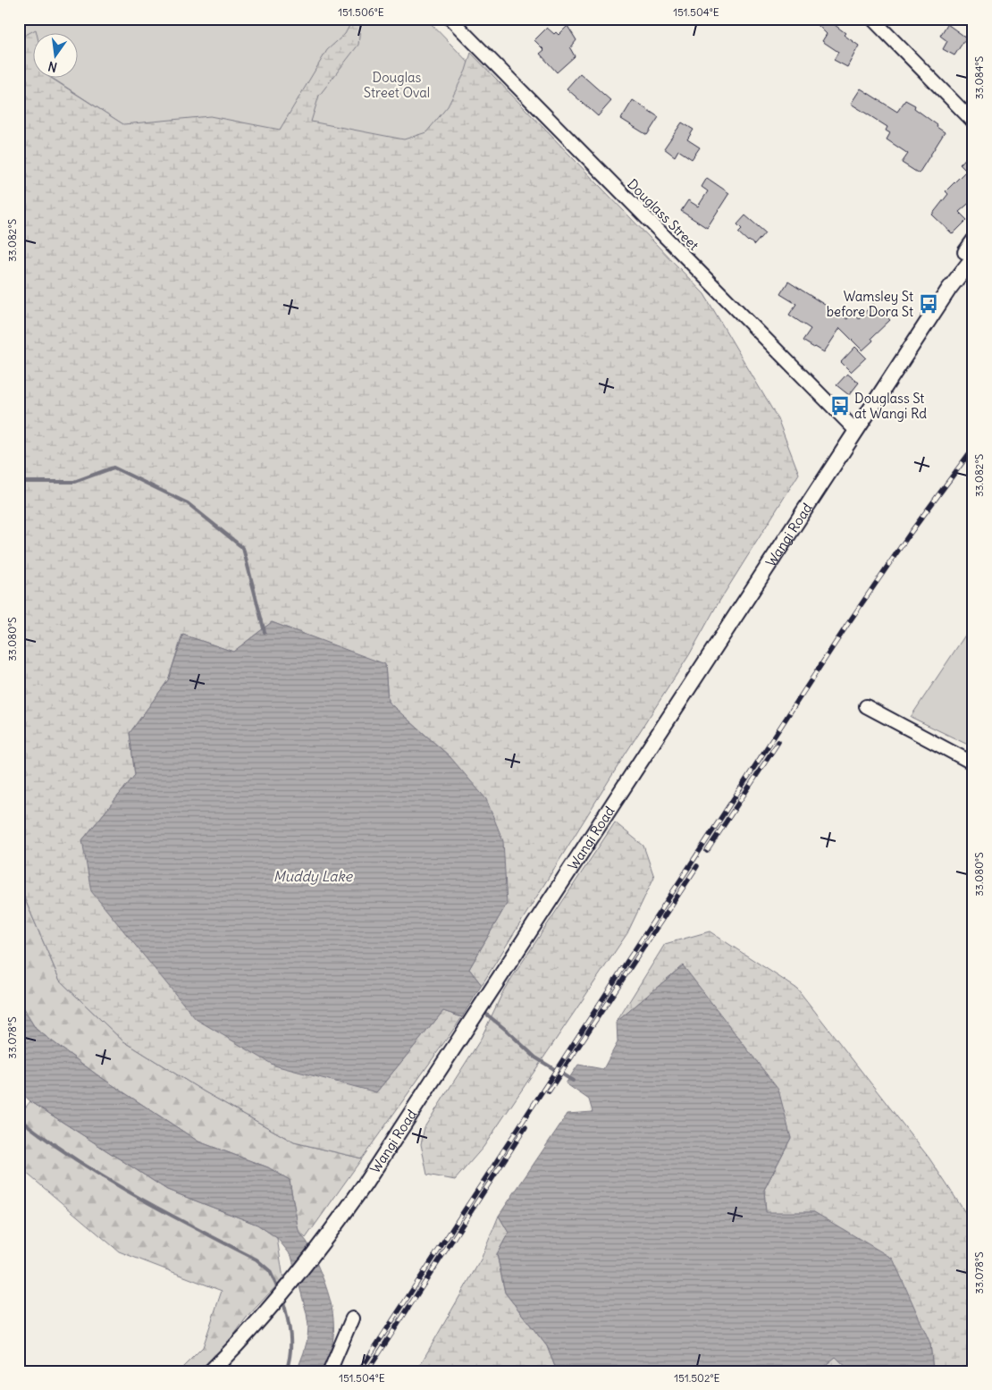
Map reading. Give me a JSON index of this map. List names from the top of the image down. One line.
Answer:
{"streets":{"main road":["Wangi Road"],"street":["Douglass Street"]},"crossings":[["Douglass Street","Wangi Road"]],"water":["Muddy Lake"],"parks":["Douglas Street Oval"],"places":{"bus stop":["Wamsley St before Dora St","Douglass St at Wangi Rd"]},"north":"bottom","coordinates":["151.506°E","151.504°E","33.084°S","33.082°S","33.080°S","33.078°S","151.502°E"]}
